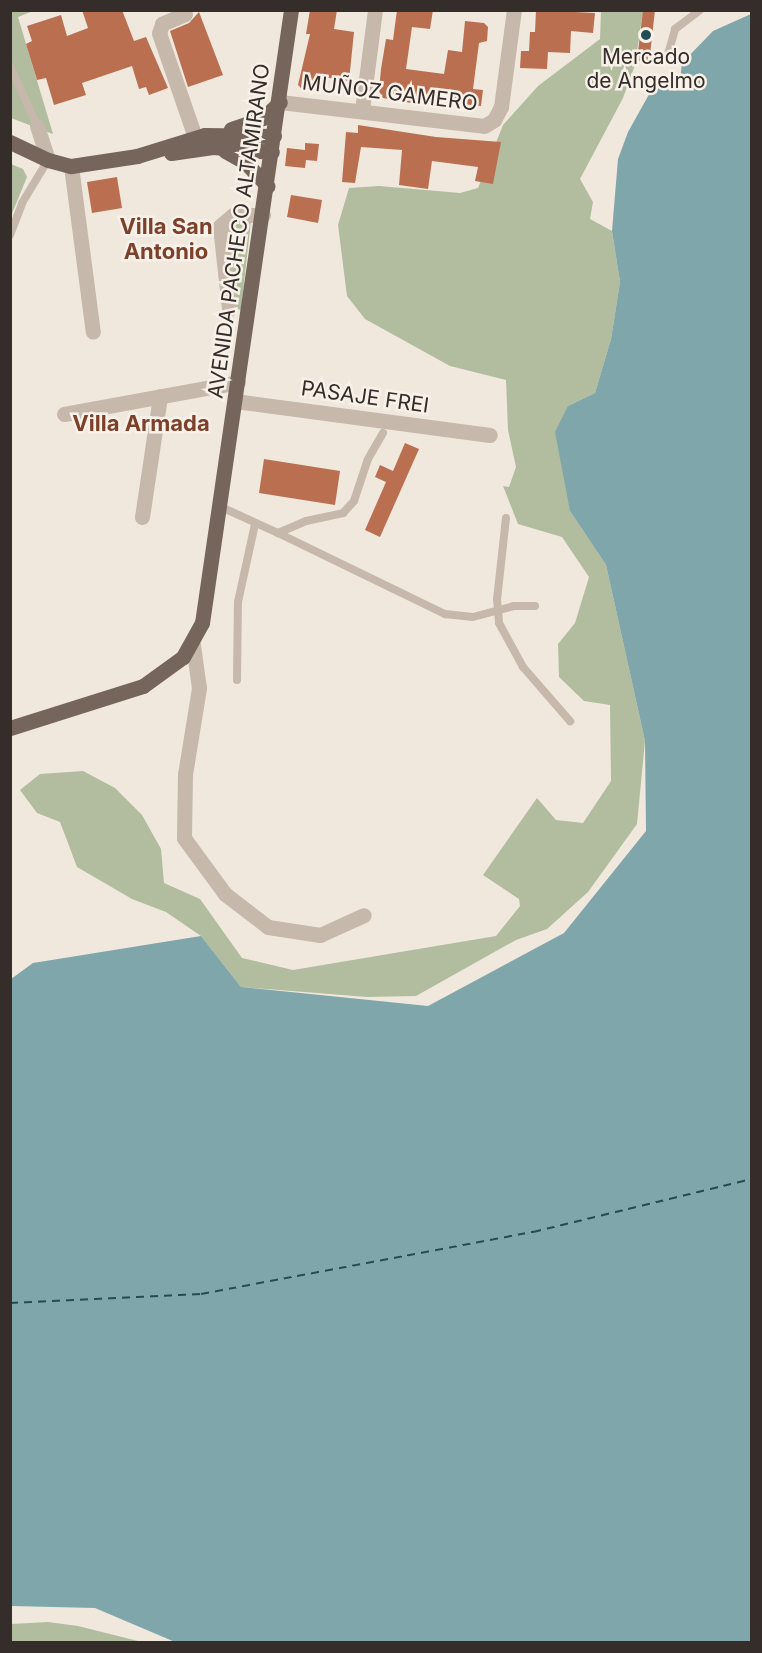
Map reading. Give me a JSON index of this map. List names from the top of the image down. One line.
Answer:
{"streets":{"main road":["AVENIDA PACHECO ALTAMIRANO"],"street":["MUÑOZ GAMERO","PASAJE FREI"]},"crossings":[["MUÑOZ GAMERO","AVENIDA PACHECO ALTAMIRANO"],["AVENIDA PACHECO ALTAMIRANO","PASAJE FREI"]],"districts":["Villa San Antonio","Villa Armada"],"places":["Mercado de Angelmo"]}
